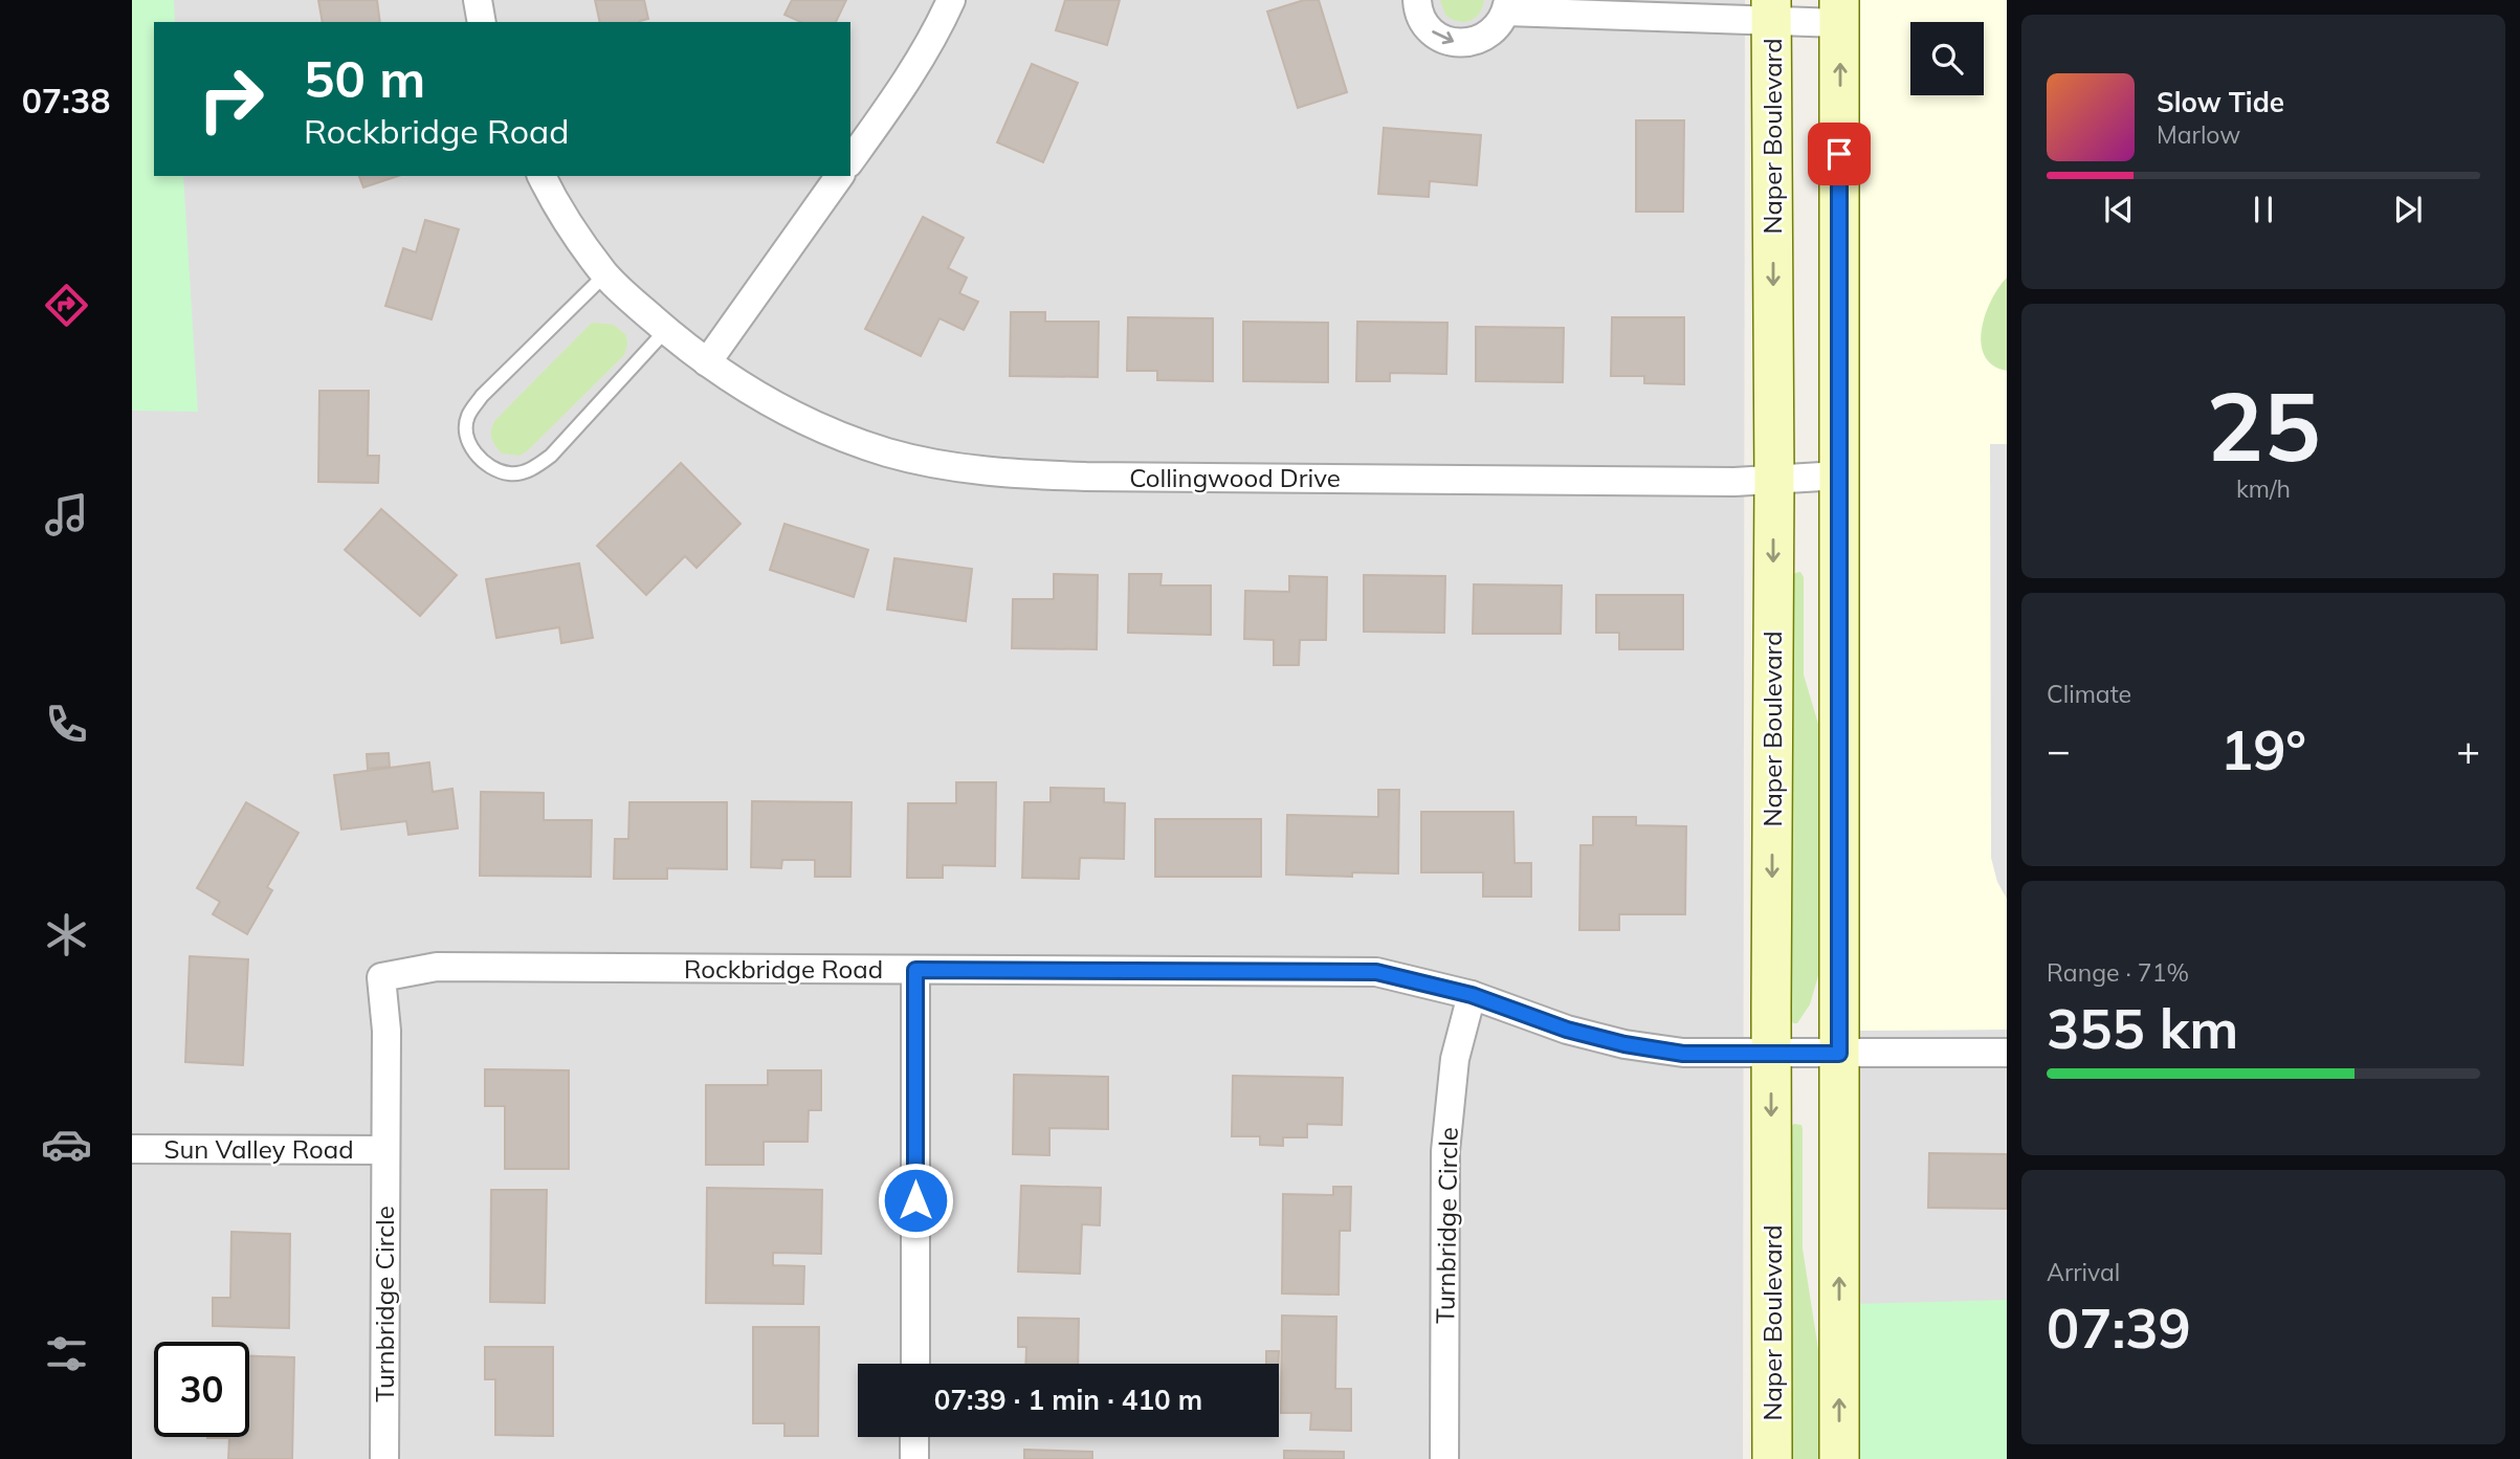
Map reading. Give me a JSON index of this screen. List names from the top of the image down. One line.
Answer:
{"streets":{"main road":["Naper Boulevard"],"street":["Collingwood Drive","Rockbridge Road","Sun Valley Road","Turnbridge Circle"]},"crossings":[["Naper Boulevard","Collingwood Drive"],["Naper Boulevard","Rockbridge Road"],["Rockbridge Road","Sun Valley Road"],["Rockbridge Road","Turnbridge Circle"],["Sun Valley Road","Turnbridge Circle"]],"page":{"tabs":"07:38","turn":["50 m","Rockbridge Road"],"song":["Slow Tide","Marlow"],"tile":[["25","km/h"],"Climate",["Range · 71%","355 km"],["Arrival","07:39"]],"heat":["−","19°","+"],"limit":"30","trip":"07:39 · 1 min · 410 m"}}
